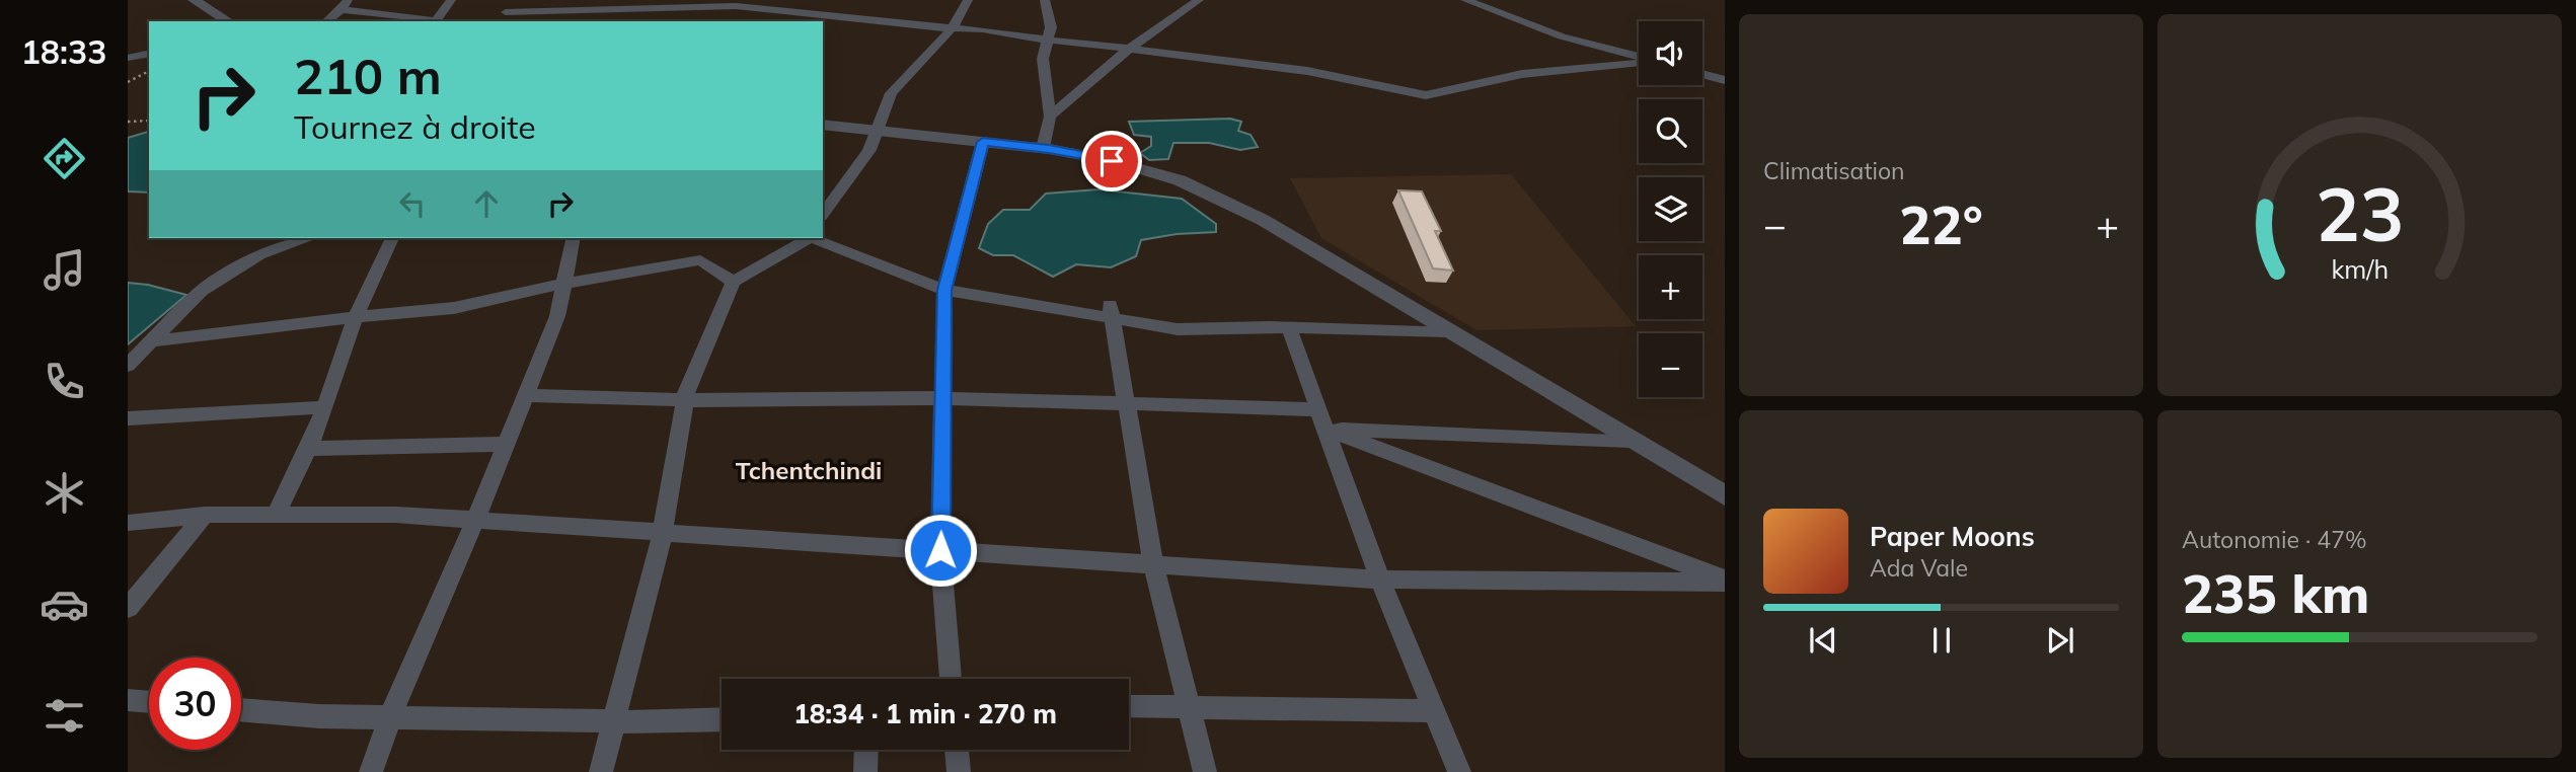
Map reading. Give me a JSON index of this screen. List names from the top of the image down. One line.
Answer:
{"districts":["Tchentchindi"],"page":{"tabs":"18:33","tile":["Climatisation",["Autonomie · 47%","235 km"]],"map_buttons":["+","−"],"turn":["210 m","Tournez à droite"],"heat":["−","22°","+"],"song":["Paper Moons","Ada Vale"],"limit":"30","trip":"18:34 · 1 min · 270 m","gauge":["23","km/h"]}}
